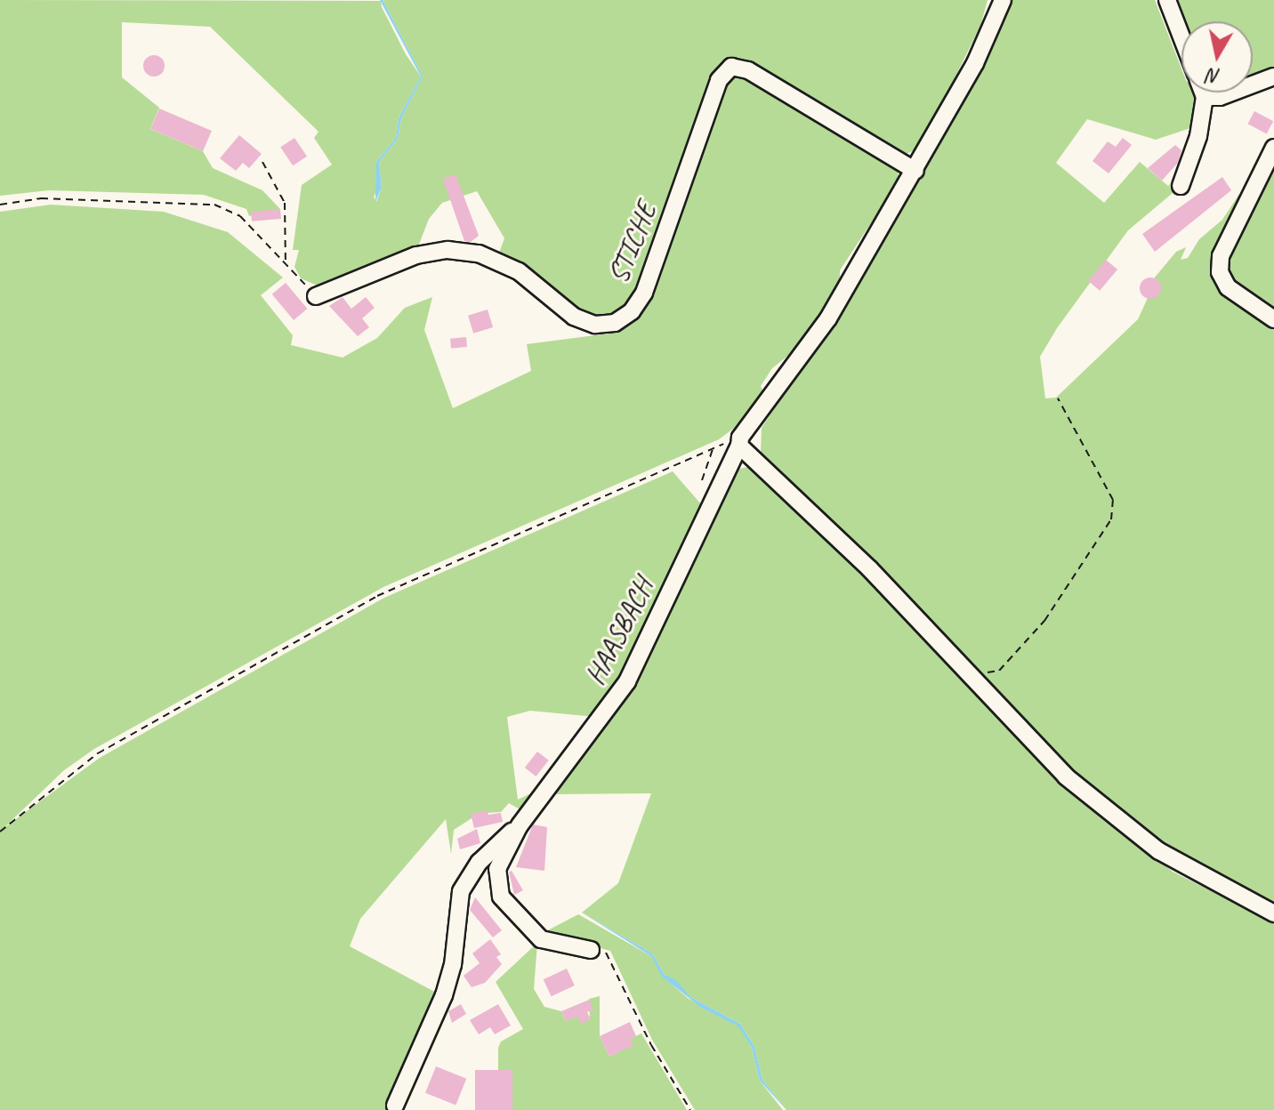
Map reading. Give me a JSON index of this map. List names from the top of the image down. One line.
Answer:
{"streets":{"street":["STICHE","HAASBACH"]},"crossings":[["STICHE","HAASBACH"]],"north":"bottom"}
